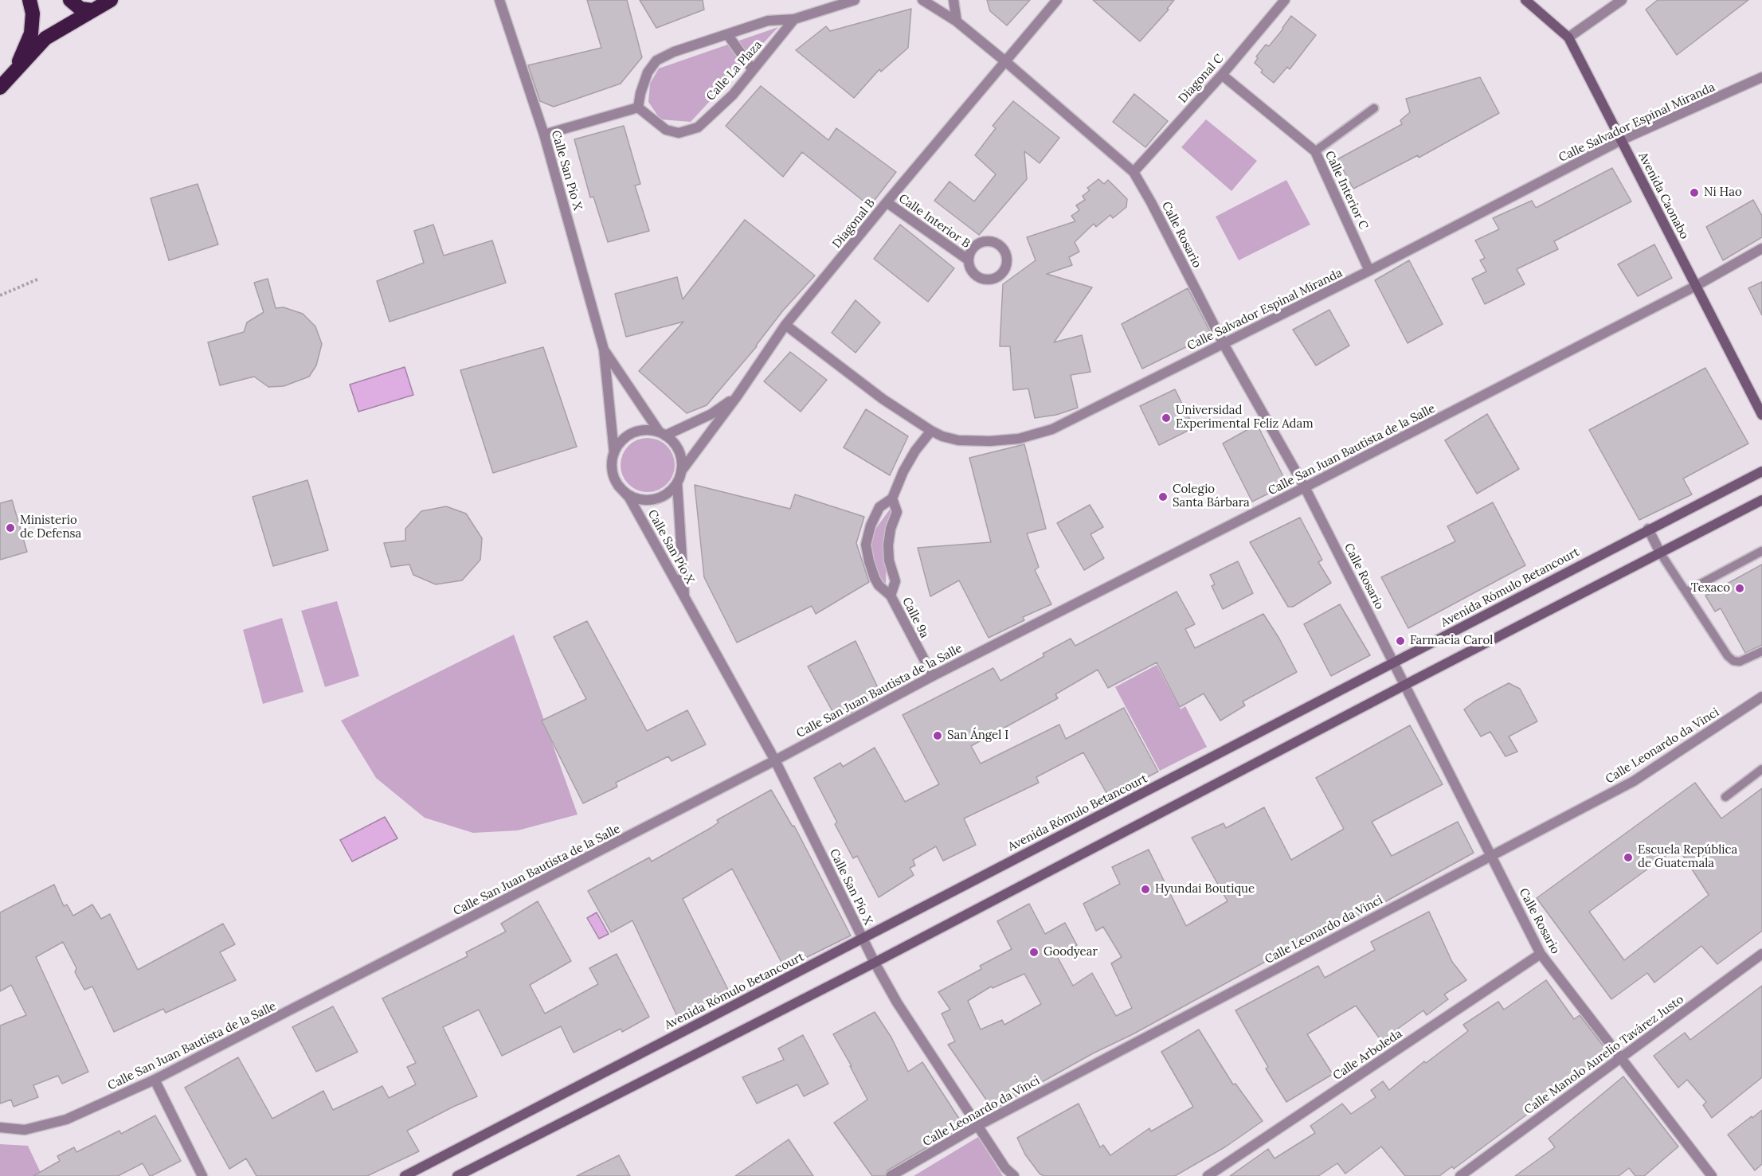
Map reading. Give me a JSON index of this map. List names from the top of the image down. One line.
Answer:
{"streets":{"main road":["Avenida Caonabo","Avenida Rómulo Betancourt"],"street":["Calle La Plaza","Diagonal C","Calle Salvador Espinal Miranda","Calle San Pío X","Calle Interior C","Calle Interior B","Diagonal B","Calle Rosario","Calle San Juan Bautista de la Salle","Calle 9a","Calle Leonardo da Vinci","Calle Arboleda","Calle Manolo Aurelio Tavárez Justo"]},"crossings":[["Diagonal C","Calle Interior C"],["Diagonal C","Calle Rosario"],["Calle Salvador Espinal Miranda","Calle Interior C"],["Calle Salvador Espinal Miranda","Avenida Caonabo"],["Calle Salvador Espinal Miranda","Diagonal B"],["Calle Salvador Espinal Miranda","Calle Rosario"],["Calle Salvador Espinal Miranda","Calle 9a"],["Calle San Pío X","Diagonal B"],["Calle San Pío X","Calle San Juan Bautista de la Salle"],["Calle San Pío X","Avenida Rómulo Betancourt"],["Calle San Pío X","Calle Leonardo da Vinci"],["Avenida Caonabo","Calle San Juan Bautista de la Salle"],["Calle Interior B","Diagonal B"],["Diagonal B","Calle Rosario"],["Calle Rosario","Calle San Juan Bautista de la Salle"],["Calle Rosario","Avenida Rómulo Betancourt"],["Calle Rosario","Calle Leonardo da Vinci"],["Calle Rosario","Calle Arboleda"],["Calle Rosario","Calle Manolo Aurelio Tavárez Justo"],["Calle San Juan Bautista de la Salle","Calle 9a"]],"places":["Ni Hao","Universidad Experimental Feliz Adam","Colegio Santa Bárbara","Ministerio de Defensa","Texaco","Farmacia Carol","San Ángel I","Escuela República de Guatemala","Hyundai Boutique","Goodyear"]}
